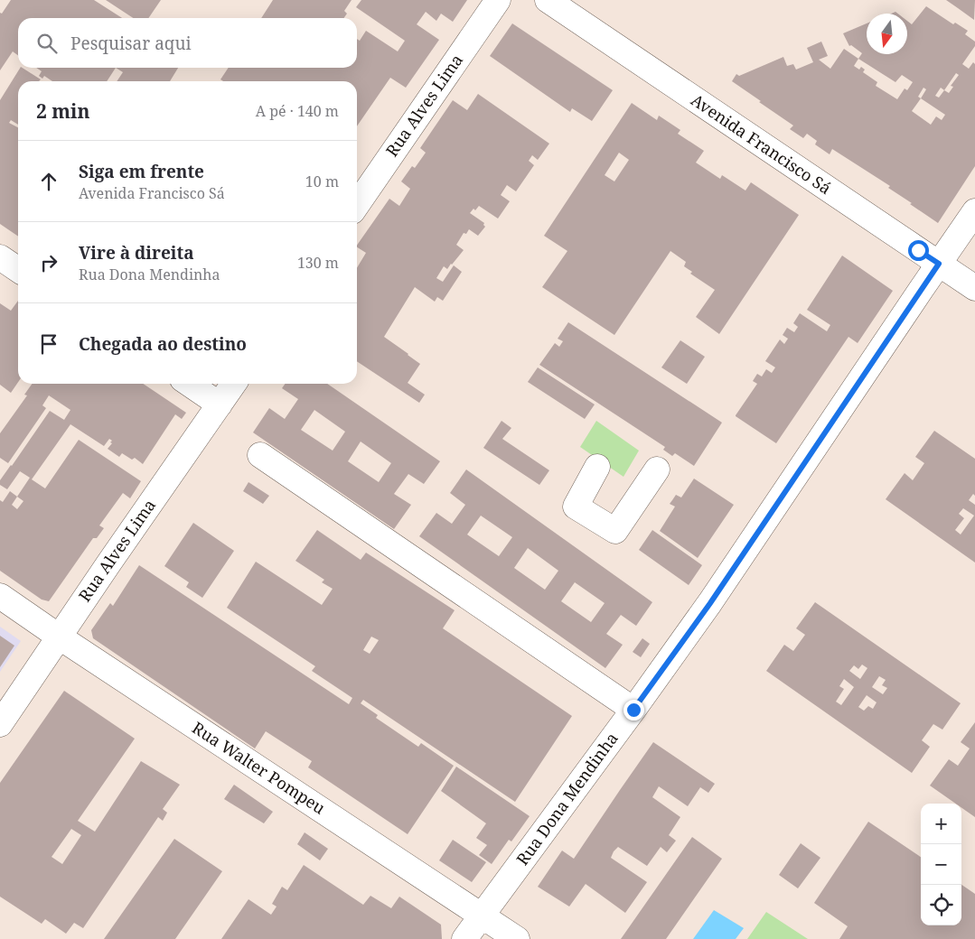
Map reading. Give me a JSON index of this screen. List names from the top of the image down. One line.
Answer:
{"streets":{"street":["Rua Alves Lima","Avenida Francisco Sá","Rua Walter Pompeu","Rua Dona Mendinha"]},"crossings":[["Rua Alves Lima","Rua Walter Pompeu"],["Avenida Francisco Sá","Rua Dona Mendinha"],["Rua Walter Pompeu","Rua Dona Mendinha"]],"north":"bottom","page":{"search":"Pesquisar aqui","heading":["2 min","A pé · 140 m"],"list":[["Siga em frente","Avenida Francisco Sá","10 m"],["Vire à direita","Rua Dona Mendinha","130 m"],"Chegada ao destino"],"map_buttons":["+","−"]}}
